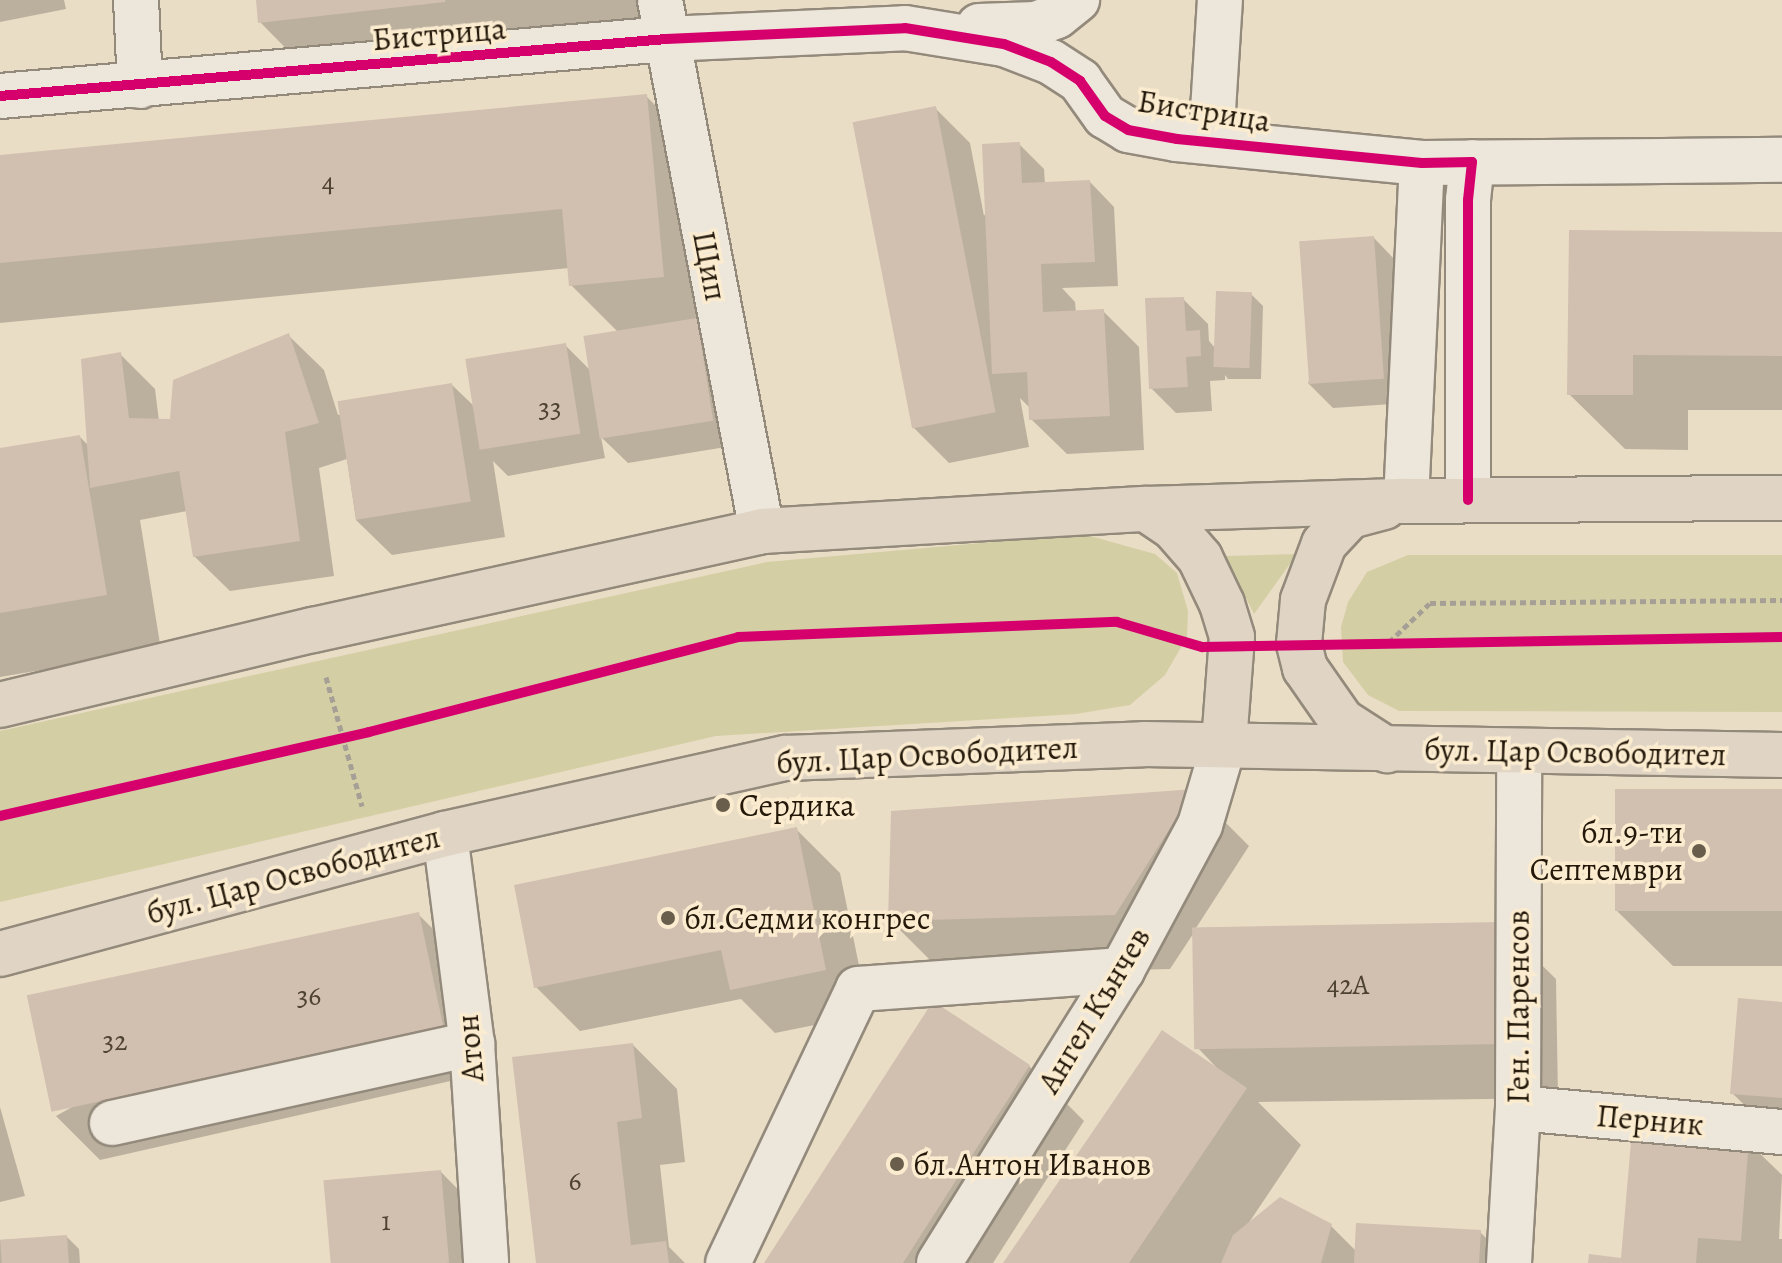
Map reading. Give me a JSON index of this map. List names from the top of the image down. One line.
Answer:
{"streets":{"main road":["бул. Цар Освободител"],"street":["Бистрица","Щип","Ген. Паренсов","Ангел Кънчев","Атон","Перник"]},"crossings":[["Бистрица","Щип"],["бул. Цар Освободител","Ген. Паренсов"],["бул. Цар Освободител","Ангел Кънчев"],["бул. Цар Освободител","Атон"],["Ген. Паренсов","Перник"]],"places":["Сердика","бл.9-ти Септември","бл.Седми конгрес","бл.Антон Иванов"],"house_numbers":["4","33","42А","36","32","6","1"]}
